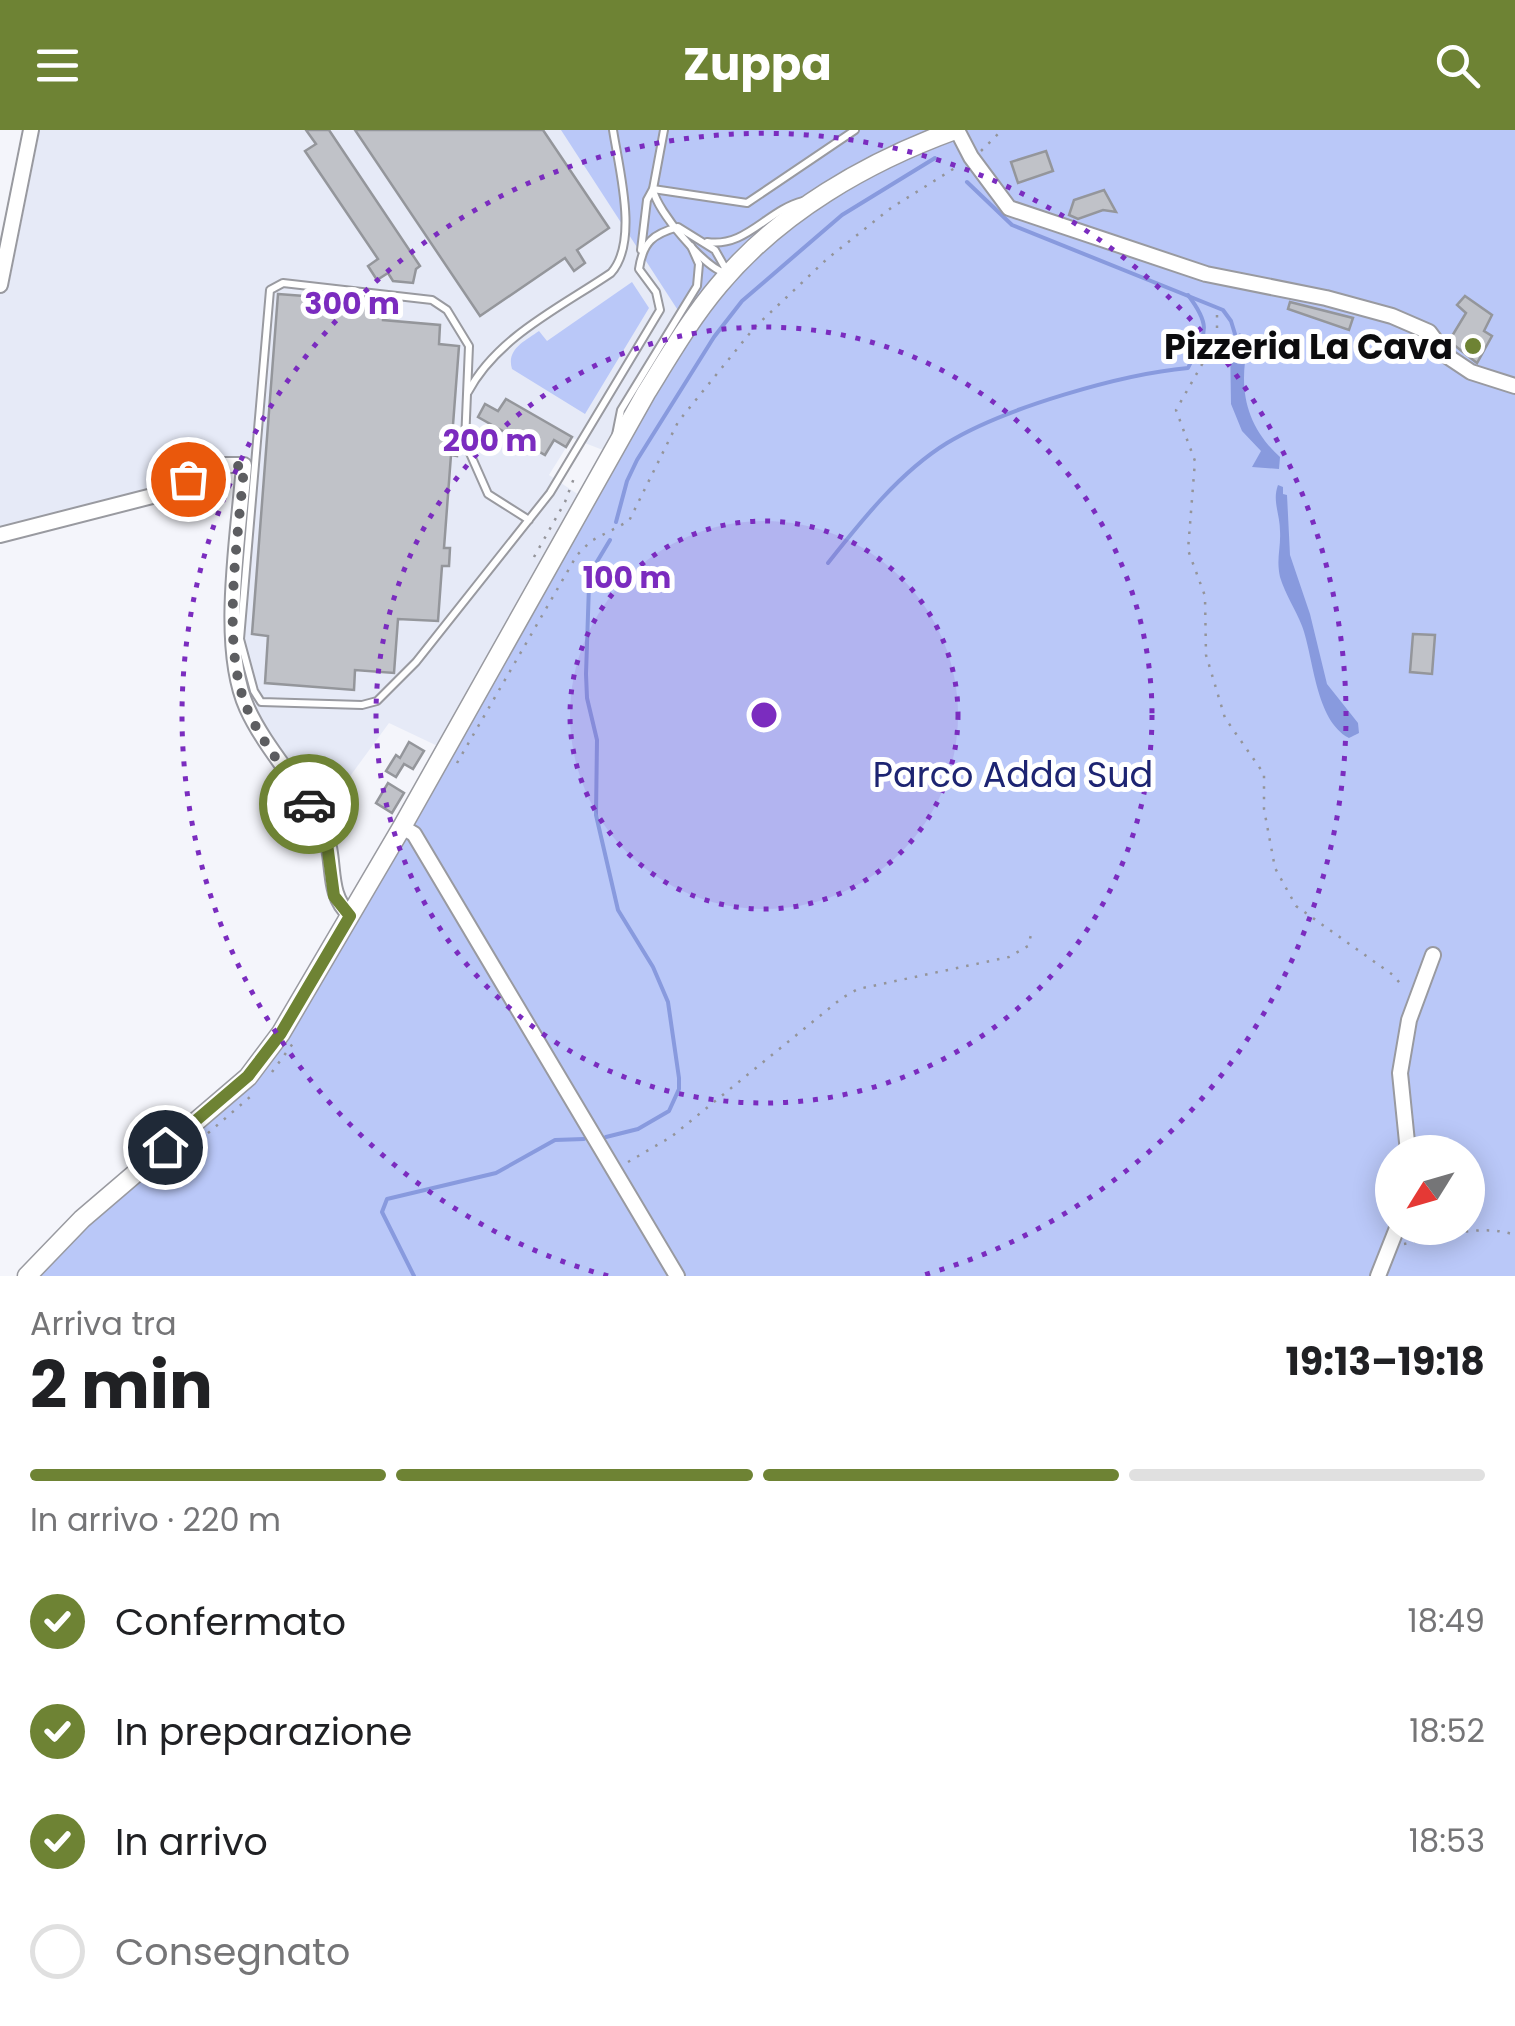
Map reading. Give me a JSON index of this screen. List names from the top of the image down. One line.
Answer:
{"parks":["Parco Adda Sud"],"places":["Pizzeria La Cava"],"north":"bottom left","page":{"header":"Zuppa","heading":["2 min","Arriva tra","19:13–19:18"],"bar":"In arrivo · 220 m","list":[["Confermato","18:49"],["In preparazione","18:52"],["In arrivo","18:53"],"Consegnato"]},"rings":["300 m","200 m","100 m"]}
